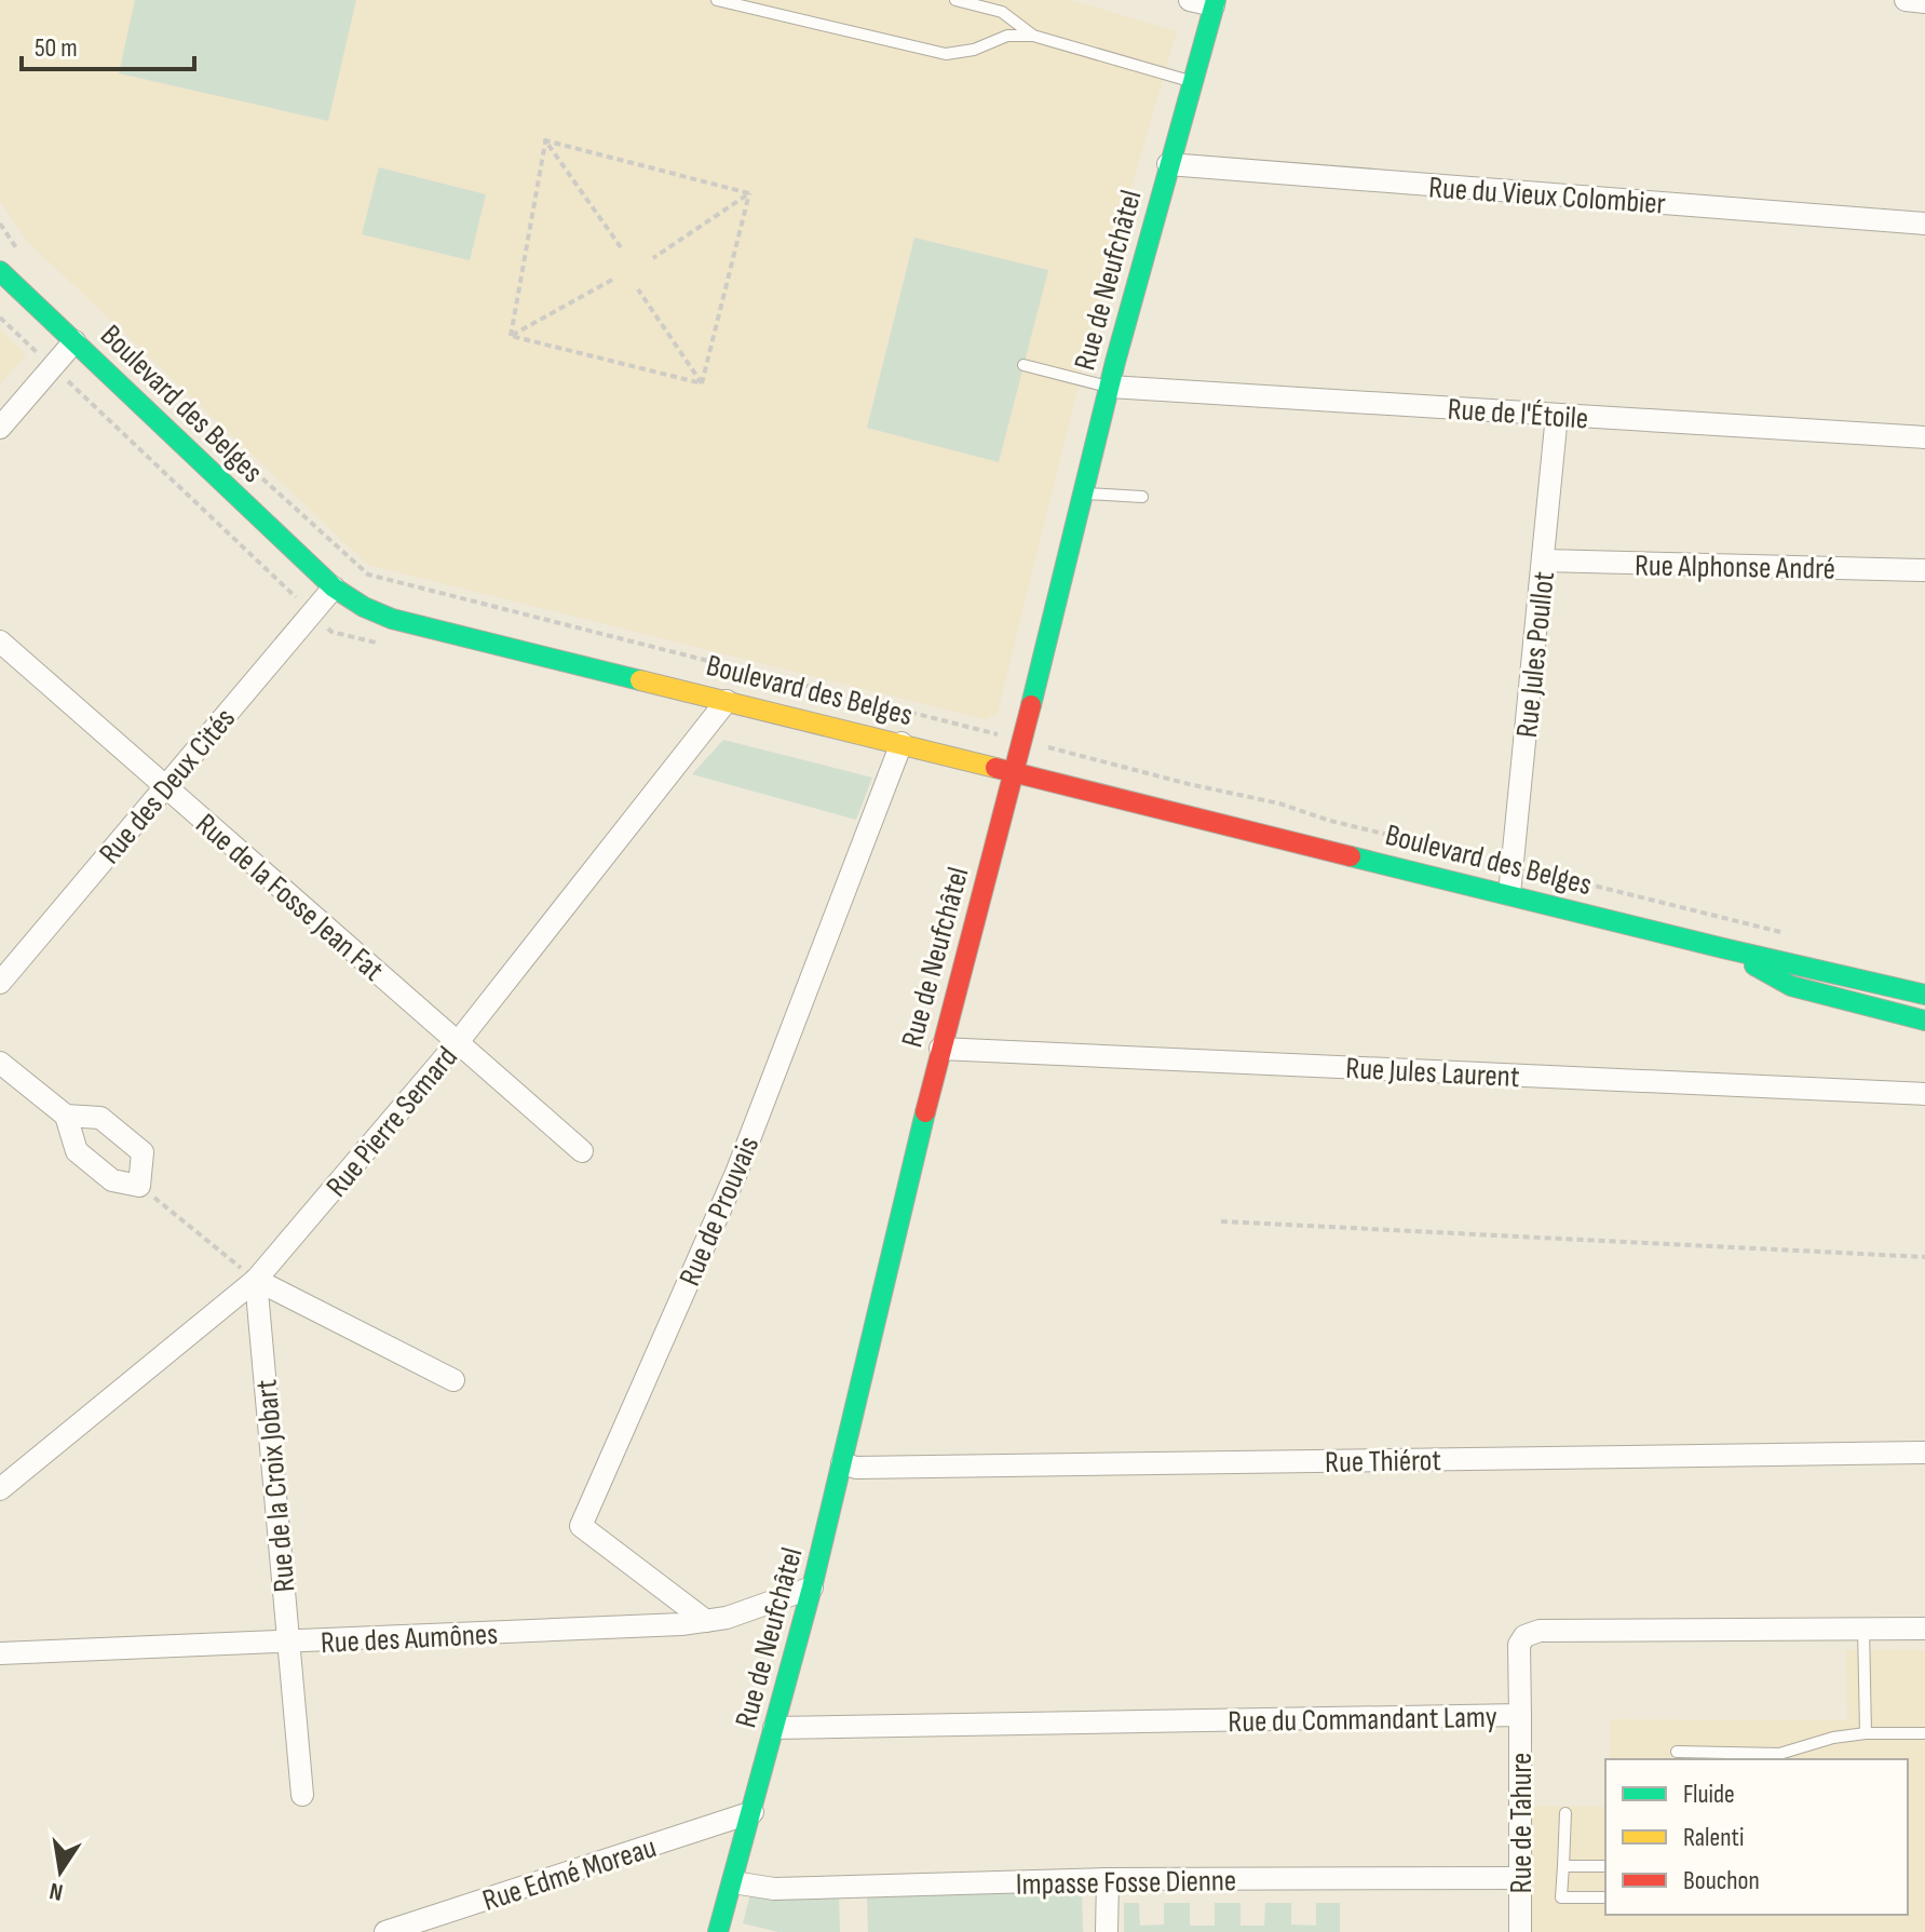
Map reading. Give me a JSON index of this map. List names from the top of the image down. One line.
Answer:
{"streets":{"main road":["Rue de Neufchâtel","Boulevard des Belges"],"street":["Rue du Vieux Colombier","Rue de l'Étoile","Rue Alphonse André","Rue Jules Poullot","Rue des Deux Cités","Rue de la Fosse Jean Fat","Rue Jules Laurent","Rue Pierre Semard","Rue de Prouvais","Rue Thiérot","Rue de la Croix Jobart","Rue des Aumônes","Rue du Commandant Lamy","Rue de Tahure","Rue Edmé Moreau","Impasse Fosse Dienne"]},"crossings":[["Rue du Vieux Colombier","Rue de Neufchâtel"],["Rue de Neufchâtel","Boulevard des Belges"],["Rue de Neufchâtel","Rue de l'Étoile"],["Rue de Neufchâtel","Rue Jules Laurent"],["Rue de Neufchâtel","Rue Thiérot"],["Rue de Neufchâtel","Rue des Aumônes"],["Rue de Neufchâtel","Rue du Commandant Lamy"],["Rue de Neufchâtel","Rue Edmé Moreau"],["Rue de Neufchâtel","Impasse Fosse Dienne"],["Boulevard des Belges","Rue Jules Poullot"],["Boulevard des Belges","Rue des Deux Cités"],["Boulevard des Belges","Rue Pierre Semard"],["Boulevard des Belges","Rue de Prouvais"],["Rue de l'Étoile","Rue Jules Poullot"],["Rue Alphonse André","Rue Jules Poullot"],["Rue des Deux Cités","Rue de la Fosse Jean Fat"],["Rue de la Fosse Jean Fat","Rue Pierre Semard"],["Rue Pierre Semard","Rue de la Croix Jobart"],["Rue de Prouvais","Rue des Aumônes"],["Rue de la Croix Jobart","Rue des Aumônes"],["Rue du Commandant Lamy","Rue de Tahure"],["Rue de Tahure","Impasse Fosse Dienne"]],"legend":["Fluide","Ralenti","Bouchon"],"scale_bar":"50 m","north":"bottom"}
